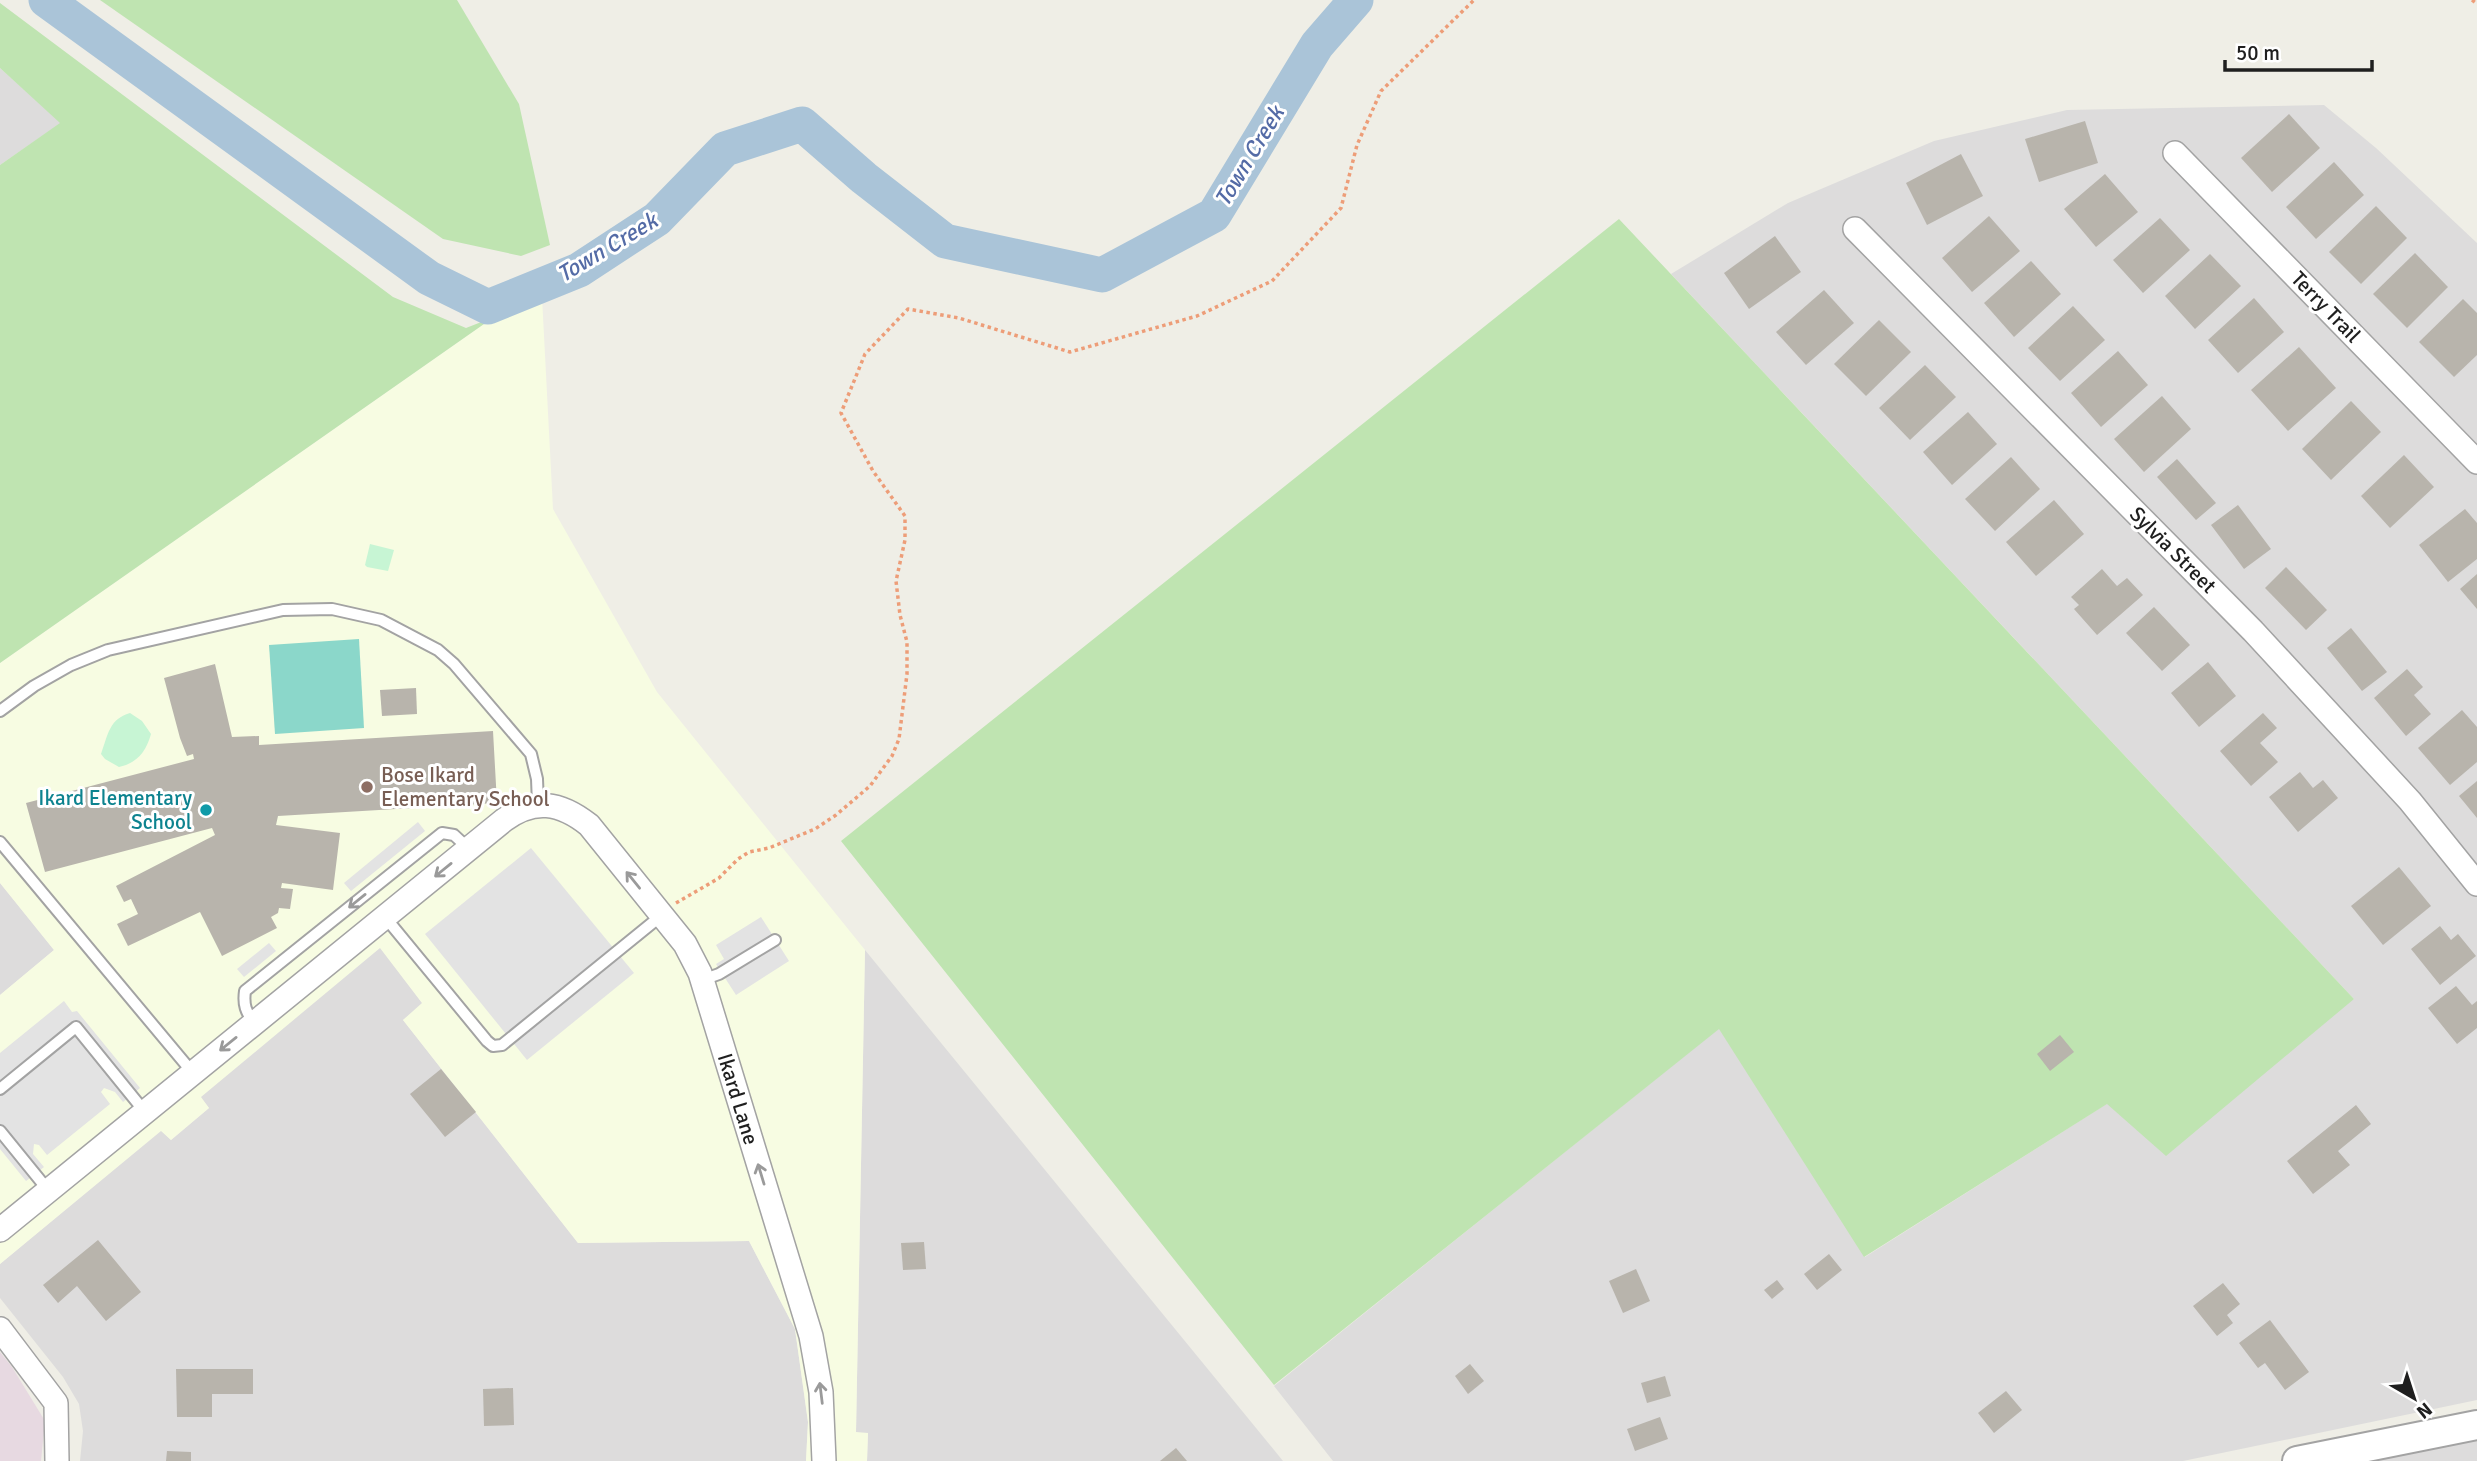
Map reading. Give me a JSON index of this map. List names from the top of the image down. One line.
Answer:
{"streets":{"street":["Terry Trail","Sylvia Street","Ikard Lane"]},"one_way":["Ikard Lane"],"water":["Town Creek"],"places":["Bose Ikard Elementary School","Ikard Elementary School"],"scale_bar":"50 m","north":"bottom right"}
